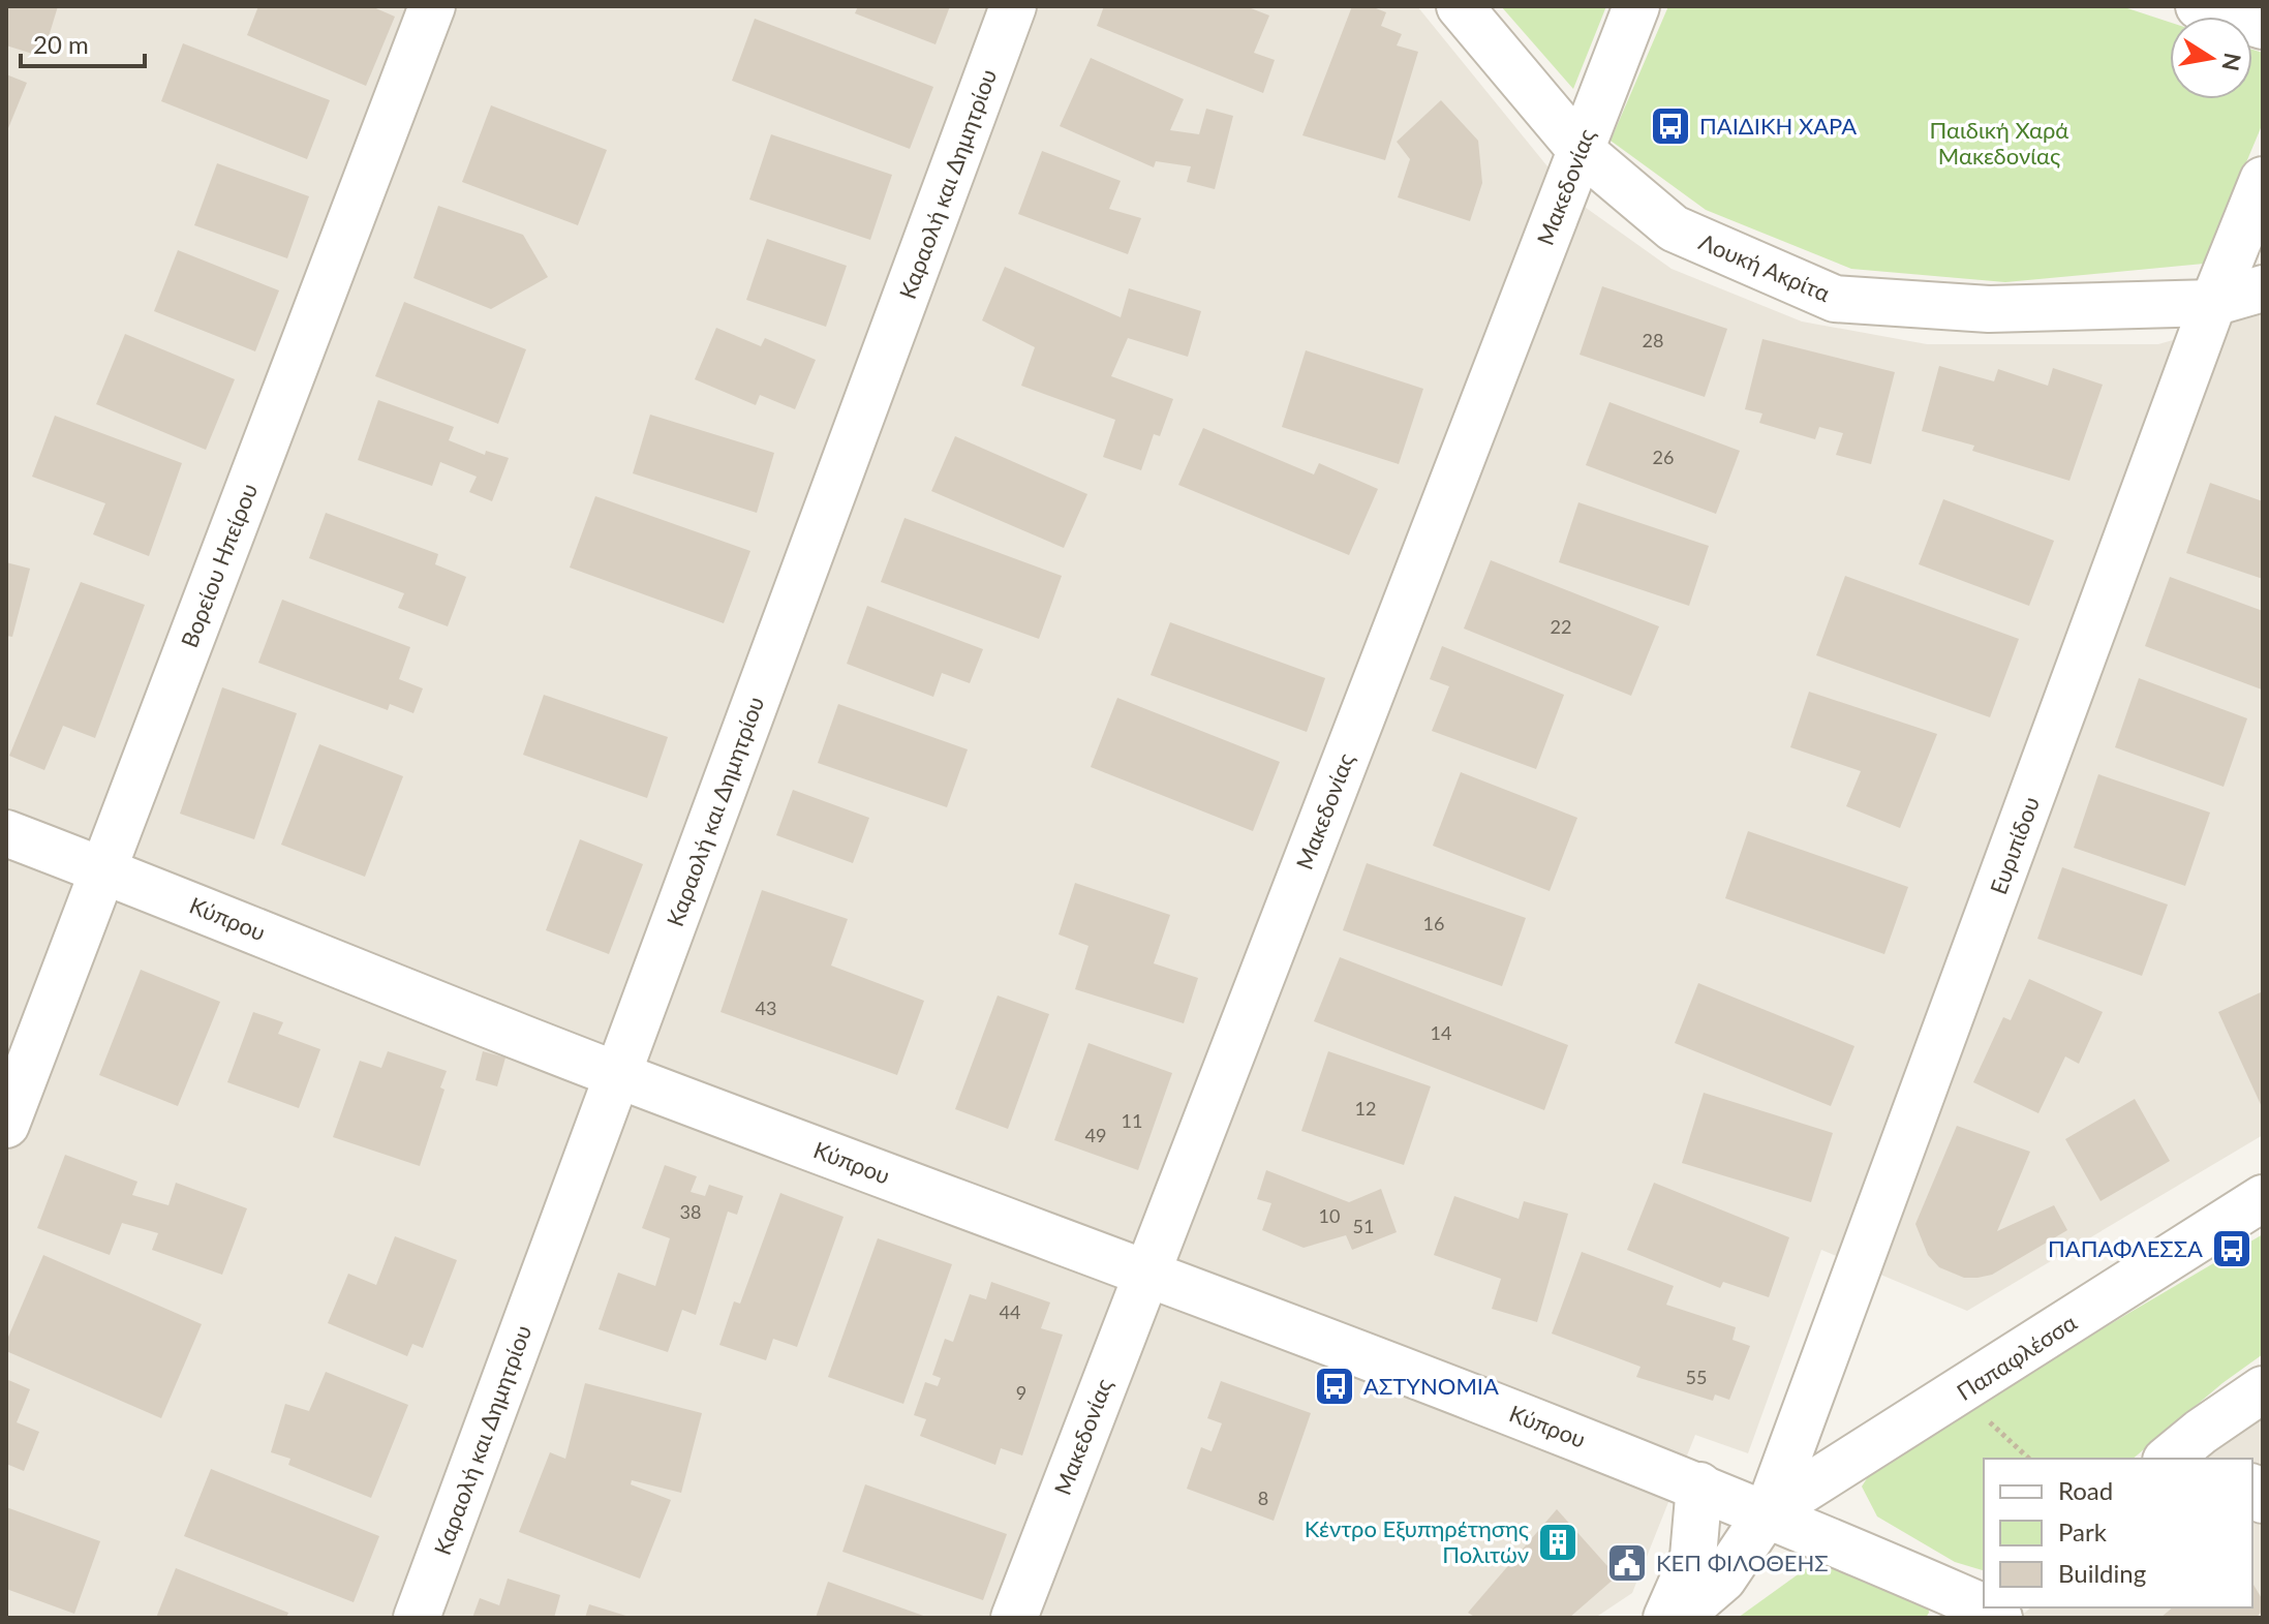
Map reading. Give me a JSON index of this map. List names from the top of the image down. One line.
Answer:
{"streets":{"street":["Καραολή και Δημητρίου","Μακεδονίας","Λουκή Ακρίτα","Βορείου Ηπείρου","Ευριπίδου","Κύπρου","Παπαφλέσσα"]},"crossings":[["Καραολή και Δημητρίου","Κύπρου"],["Μακεδονίας","Λουκή Ακρίτα"],["Μακεδονίας","Κύπρου"],["Λουκή Ακρίτα","Ευριπίδου"],["Βορείου Ηπείρου","Κύπρου"],["Ευριπίδου","Κύπρου"],["Ευριπίδου","Παπαφλέσσα"],["Κύπρου","Παπαφλέσσα"]],"parks":["Παιδική Χαρά Μακεδονίας"],"places":{"bus stop":["ΠΑΙΔΙΚΗ ΧΑΡΑ","ΠΑΠΑΦΛΕΣΣΑ","ΑΣΤΥΝΟΜΙΑ"],"building":["Κέντρο Εξυπηρέτησης Πολιτών"],"public building":["ΚΕΠ ΦΙΛΟΘΕΗΣ"]},"house_numbers":["28","26","22","16","43","14","12","11","49","38","10","51","44","55","9","8"],"legend":["Road","Park","Building"],"scale_bar":"20 m","north":"right"}
